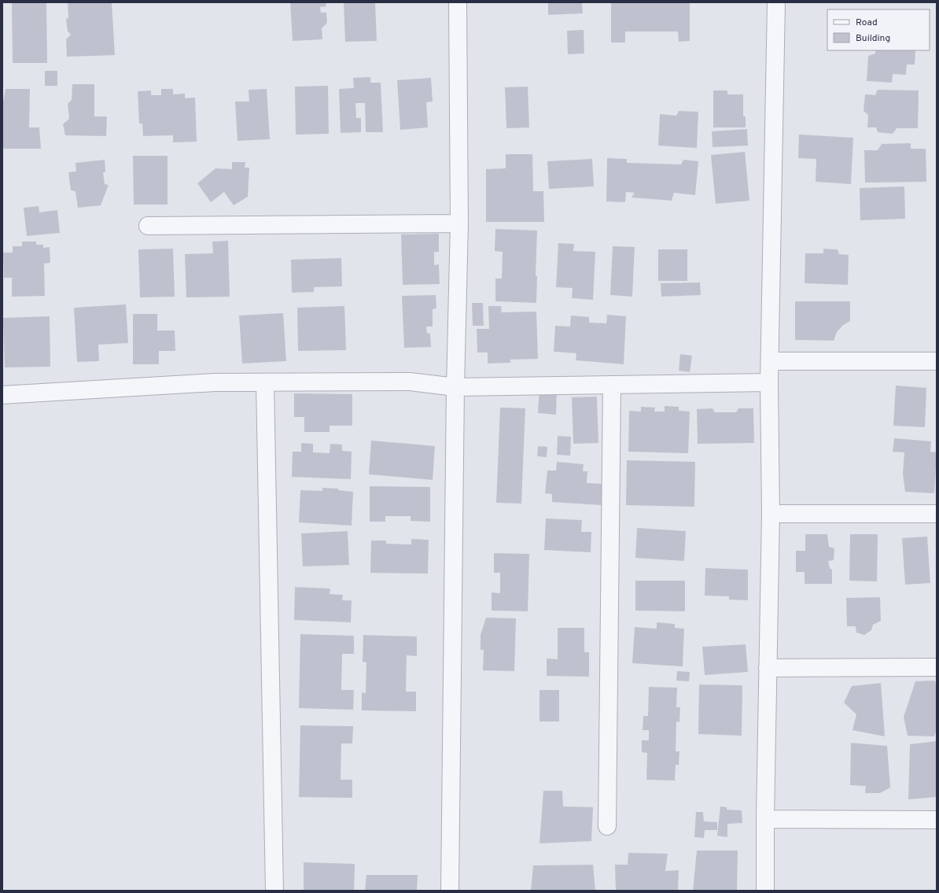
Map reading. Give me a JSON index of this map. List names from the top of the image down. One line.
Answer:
{"legend":["Road","Building"]}
